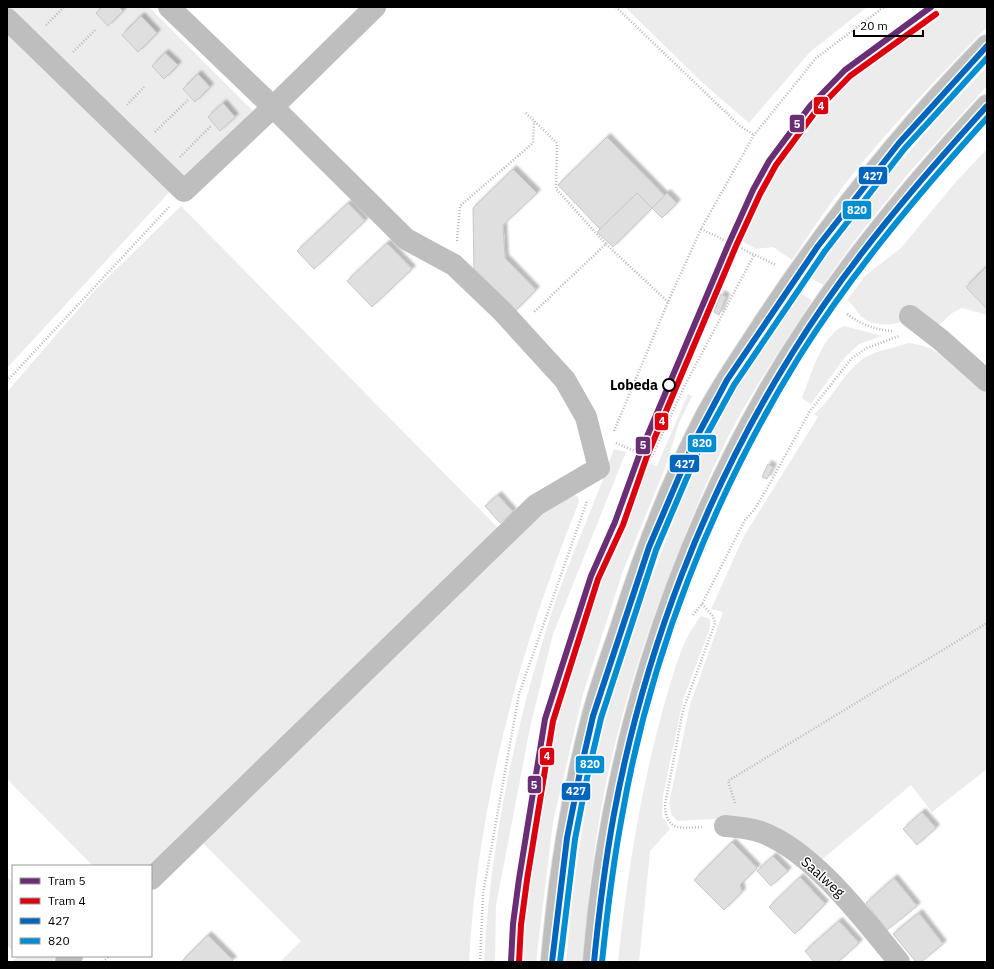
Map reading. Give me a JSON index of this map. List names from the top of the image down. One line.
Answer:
{"streets":{"main road":["Saalweg"]},"places":["Lobeda"],"lines":["tram line 5","tram line 4","transit line 427","transit line 820"],"legend":["Tram 5","Tram 4","427","820"],"scale_bar":"20 m"}
